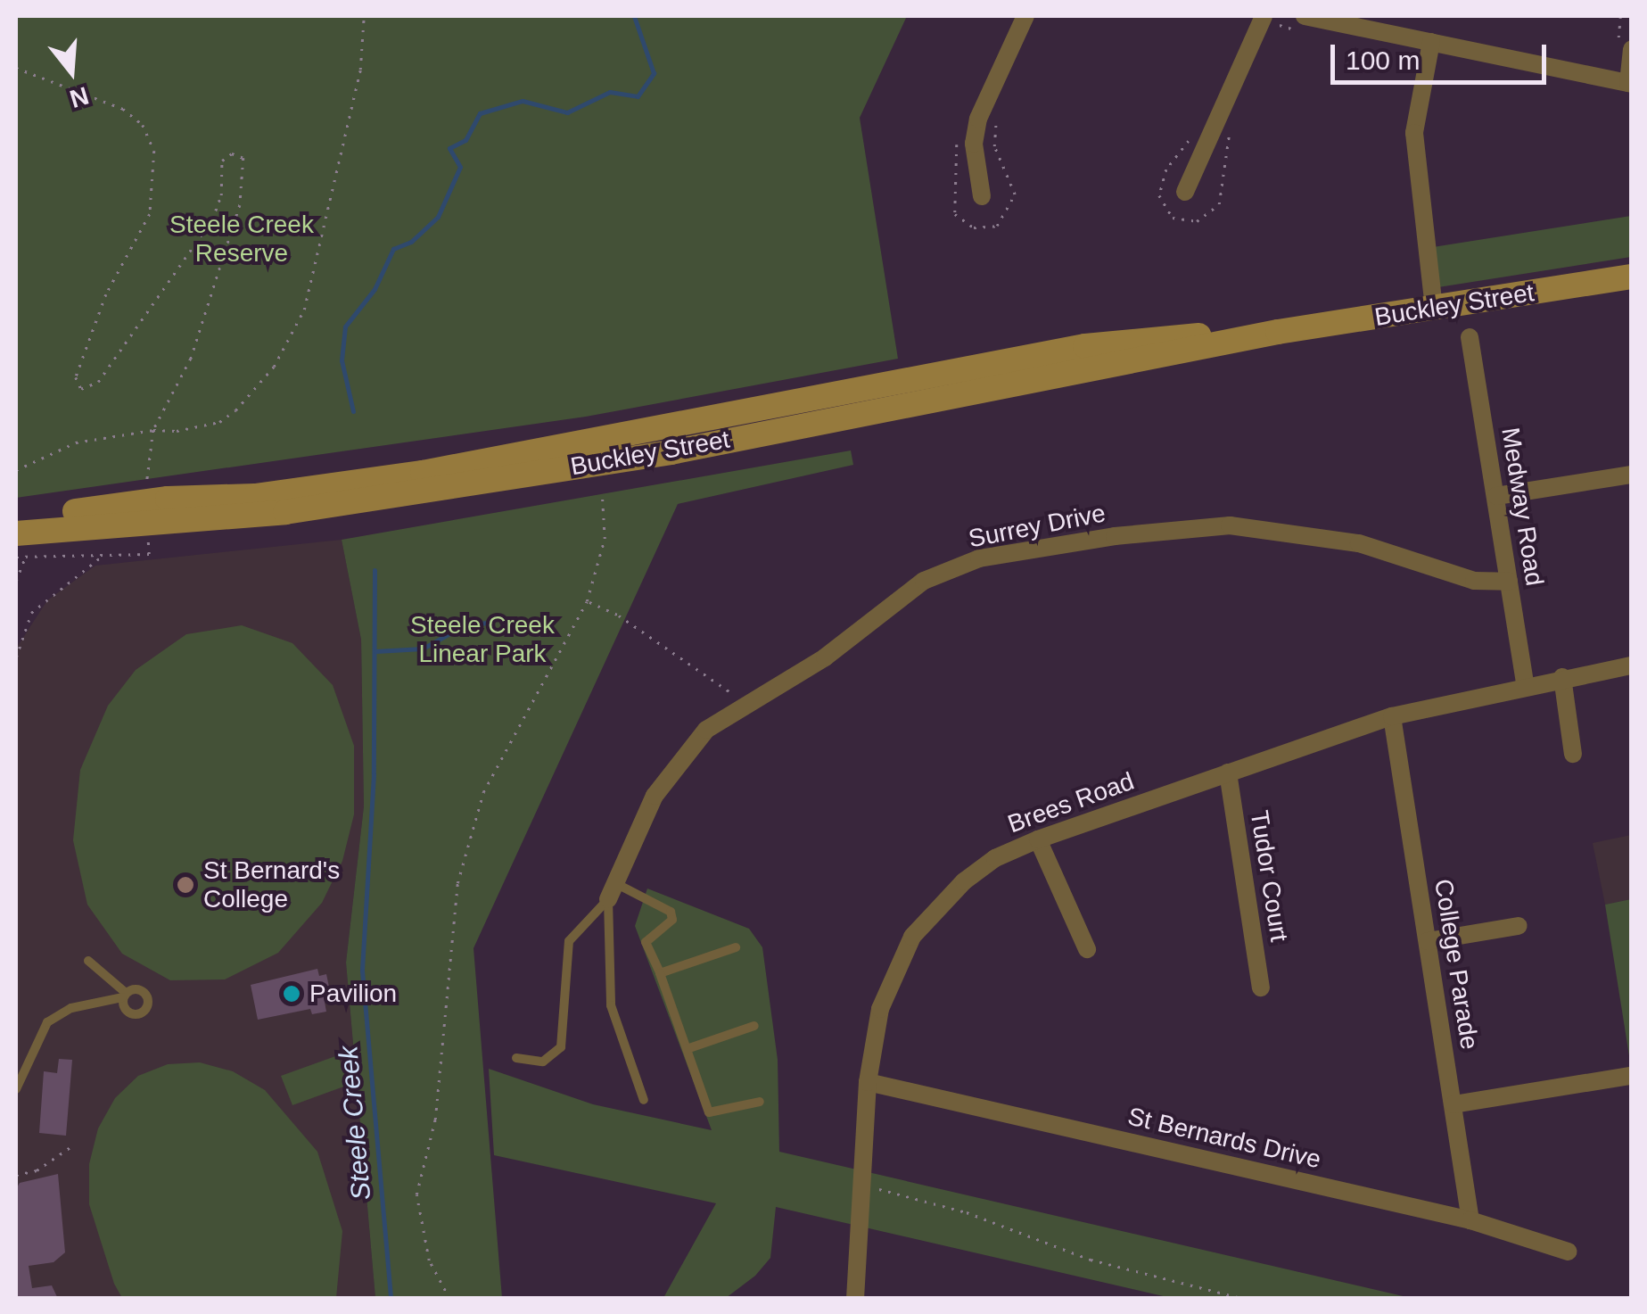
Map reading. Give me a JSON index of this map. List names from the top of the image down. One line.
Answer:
{"streets":{"main road":["Buckley Street"],"street":["Medway Road","Surrey Drive","Brees Road","Tudor Court","College Parade","St Bernards Drive"]},"crossings":[["Medway Road","Surrey Drive"],["Medway Road","Brees Road"],["Brees Road","Tudor Court"],["Brees Road","College Parade"],["Brees Road","St Bernards Drive"],["College Parade","St Bernards Drive"]],"water":["Steele Creek"],"parks":["Steele Creek Reserve","Steele Creek Linear Park"],"places":["St Bernard's College","Pavilion"],"scale_bar":"100 m","north":"bottom"}
